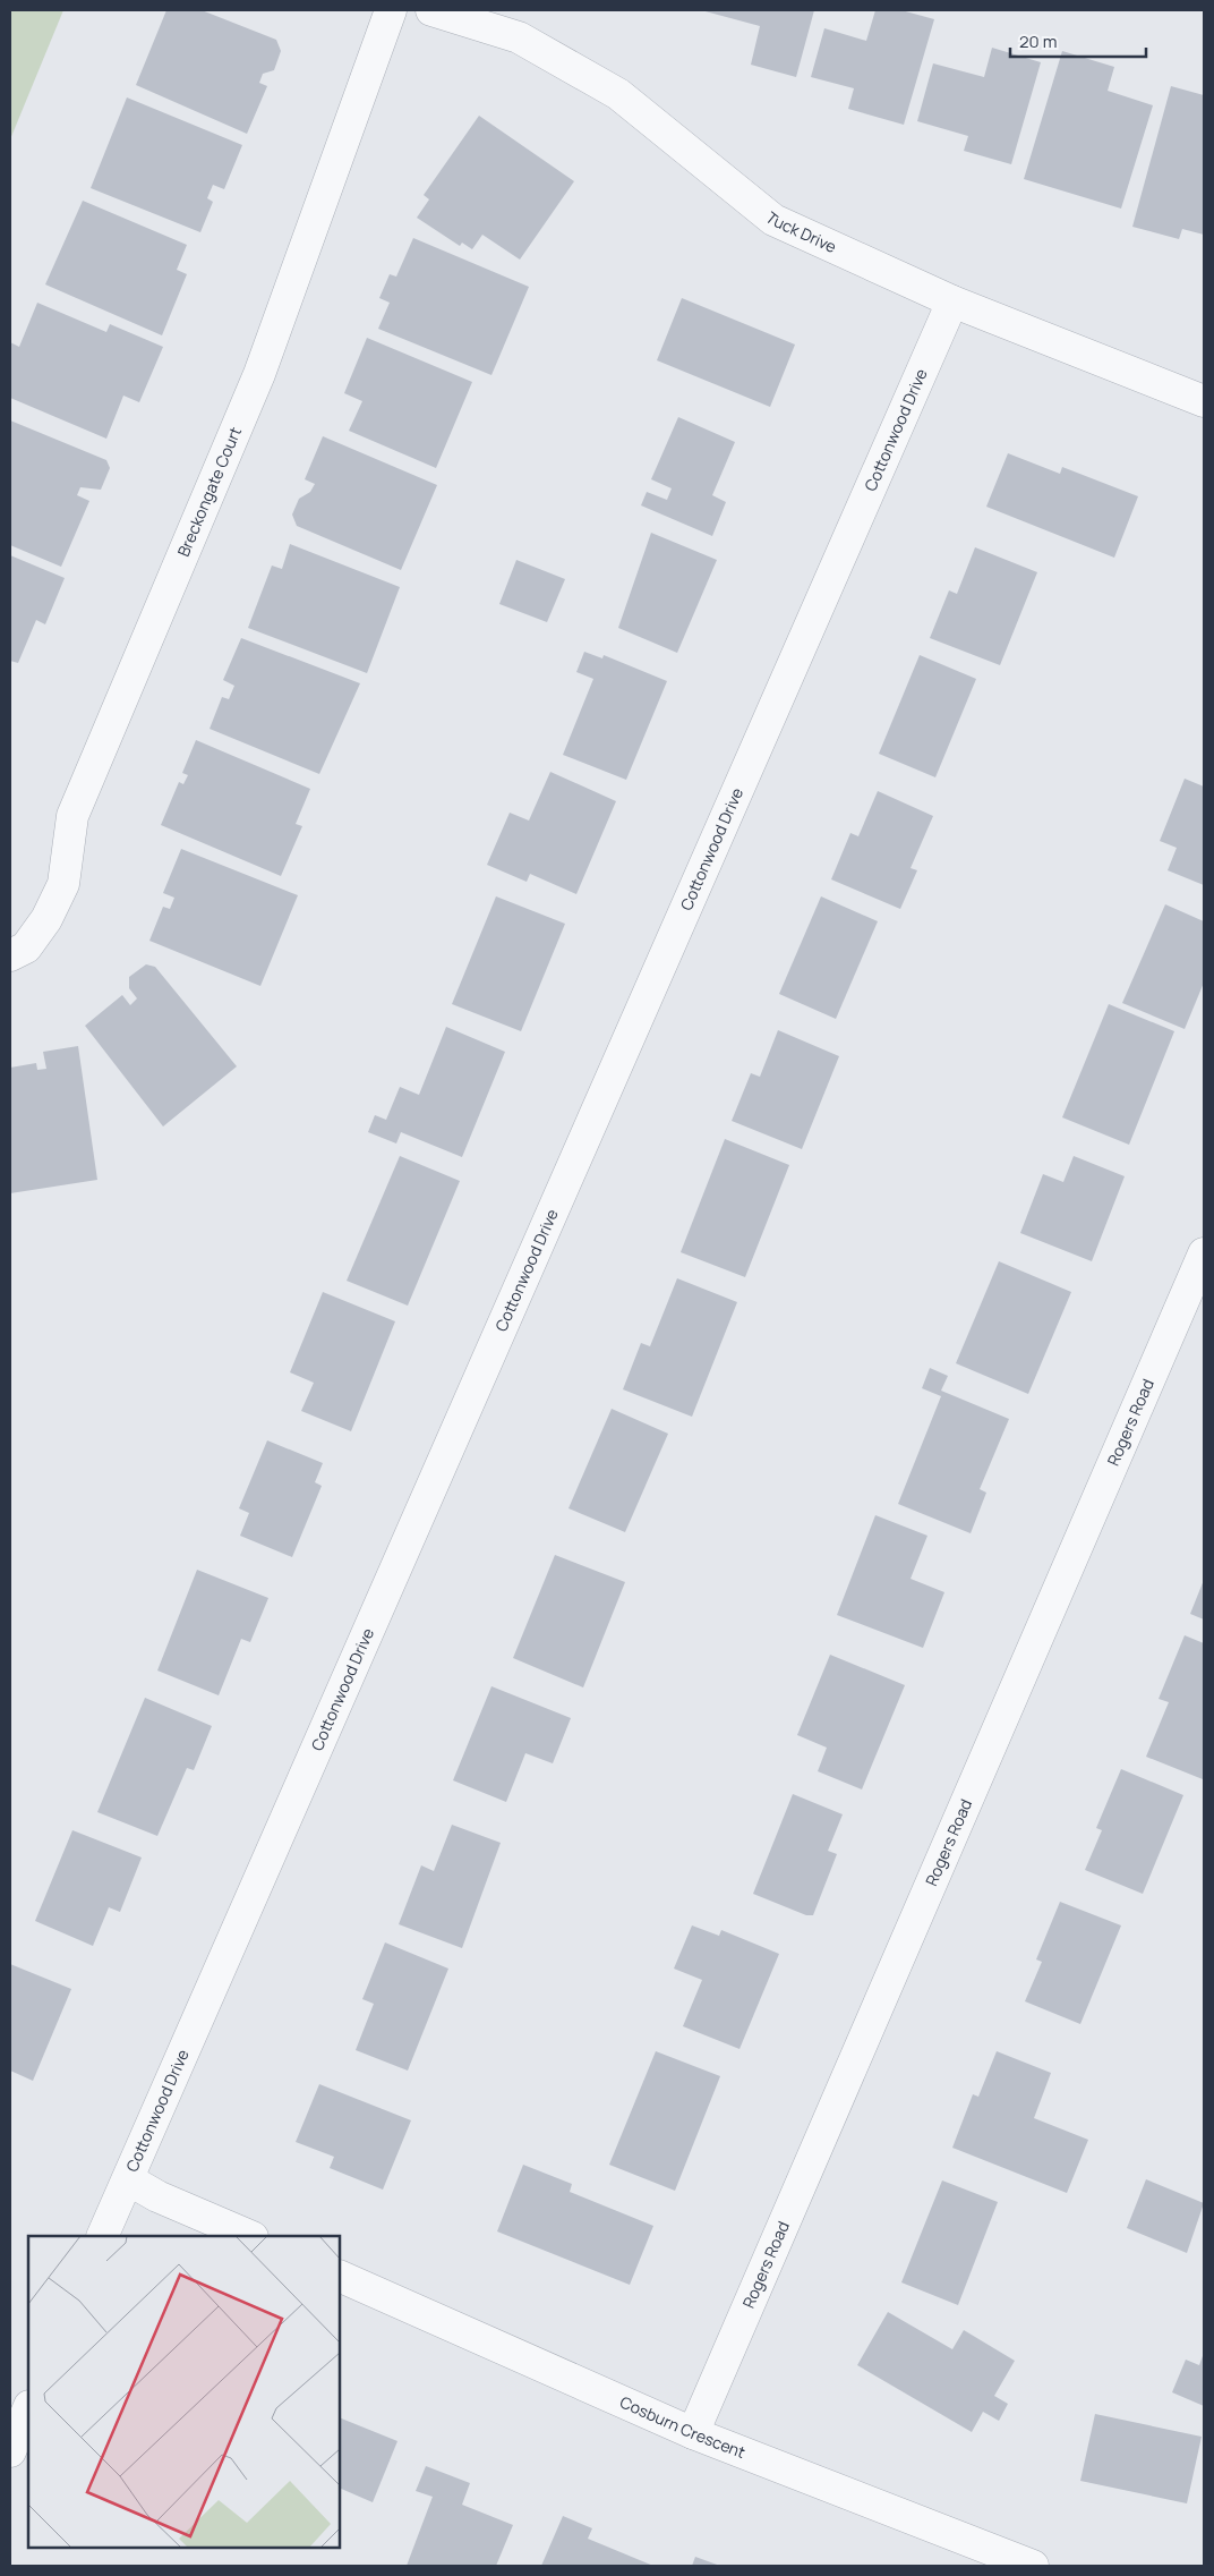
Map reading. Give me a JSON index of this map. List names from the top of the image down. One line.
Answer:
{"streets":{"street":["Tuck Drive","Cottonwood Drive","Breckongate Court","Rogers Road","Cosburn Crescent"]},"crossings":[["Tuck Drive","Cottonwood Drive"],["Rogers Road","Cosburn Crescent"]],"scale_bar":"20 m"}
